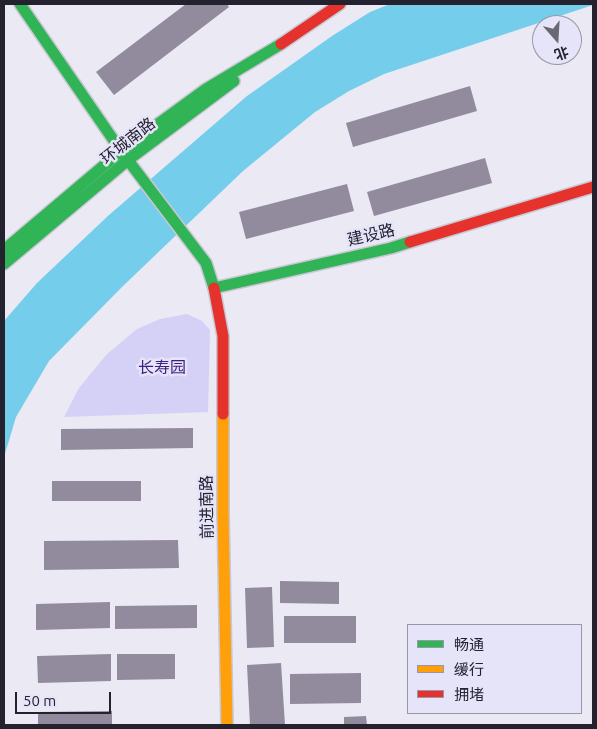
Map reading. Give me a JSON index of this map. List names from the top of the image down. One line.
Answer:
{"streets":{"street":["环城南路","建设路","前进南路"]},"crossings":[["建设路","前进南路"]],"parks":["长寿园"],"legend":["畅通","缓行","拥堵"],"scale_bar":"50 m","north":"bottom"}
